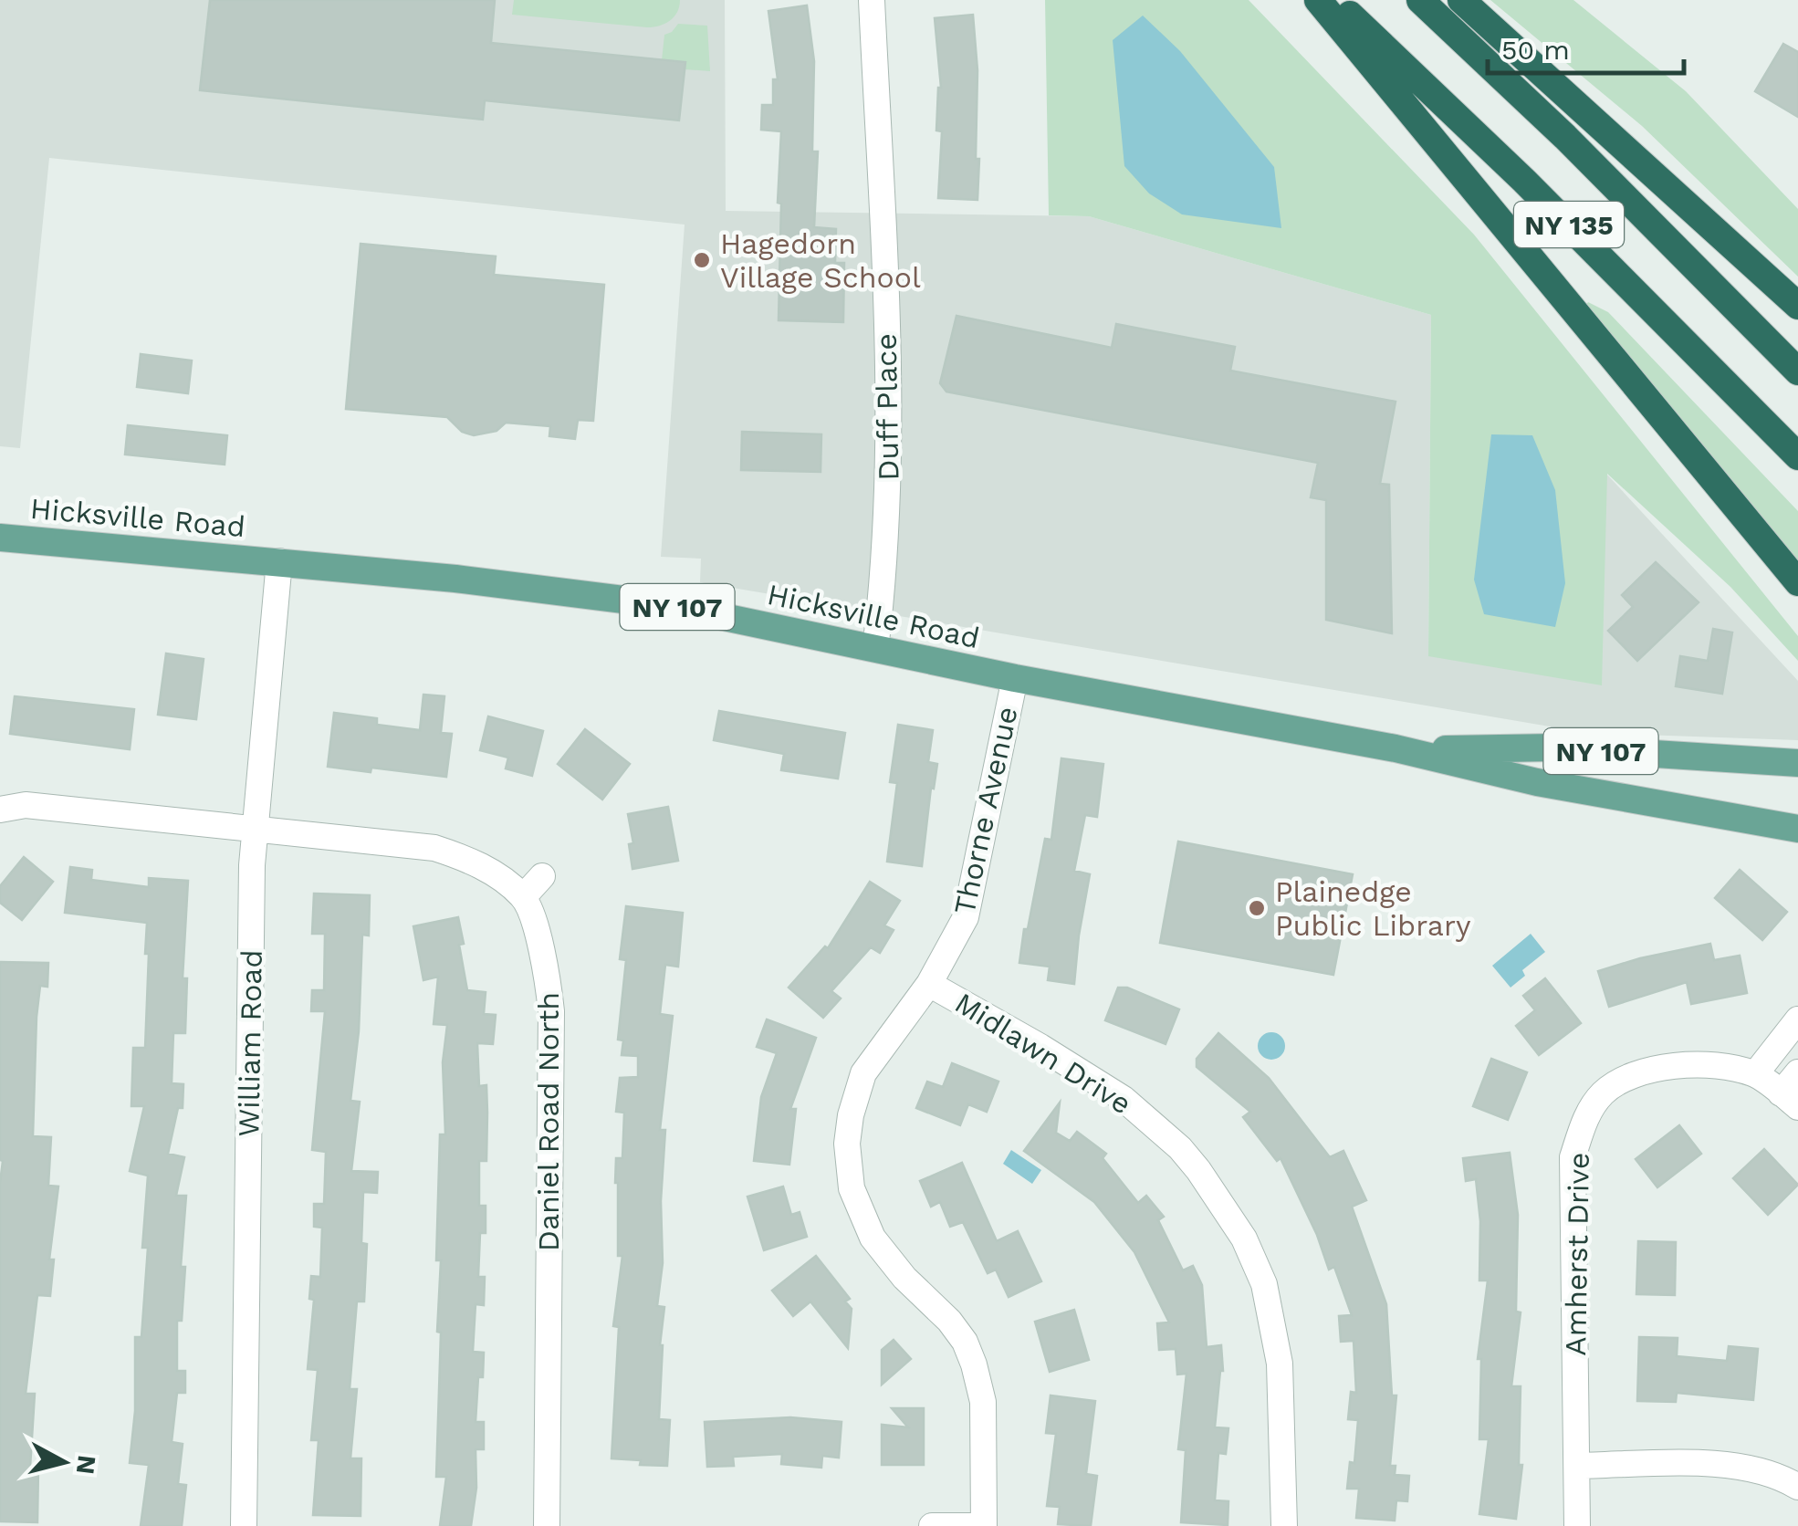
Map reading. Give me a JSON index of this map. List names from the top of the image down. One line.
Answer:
{"streets":{"highway":["NY 135"],"main road":["Hicksville Road","NY 107"],"street":["Duff Place","Thorne Avenue","William Road","Midlawn Drive","Daniel Road North","Amherst Drive"]},"crossings":[["Duff Place","Hicksville Road"],["Hicksville Road","Thorne Avenue"],["Hicksville Road","William Road"],["Thorne Avenue","Midlawn Drive"]],"places":["Hagedorn Village School","Plainedge Public Library"],"scale_bar":"50 m","north":"right"}
